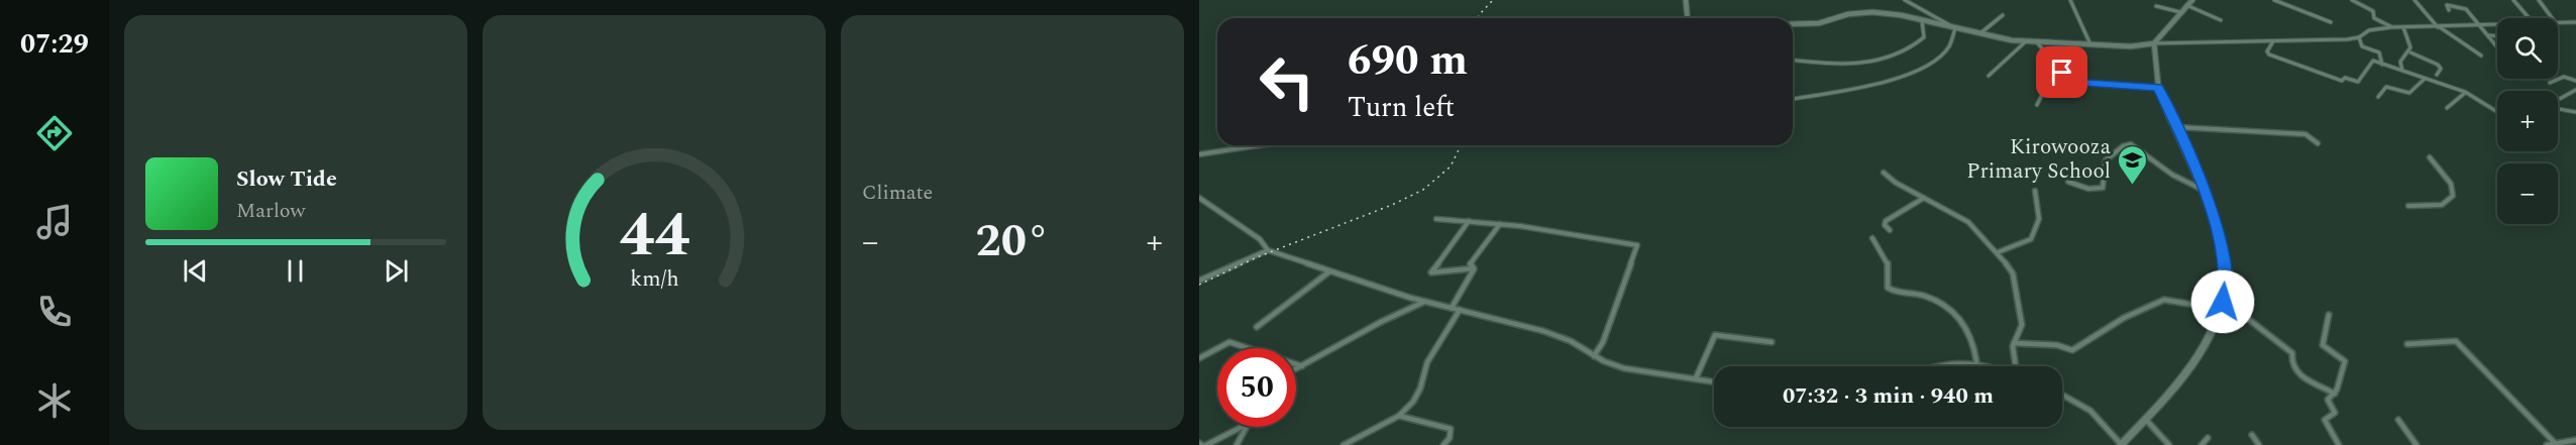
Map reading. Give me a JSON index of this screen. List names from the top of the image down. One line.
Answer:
{"places":{"school or university":["Kirowooza Primary School"]},"page":{"tabs":"07:29","tile":"Climate","map_buttons":["+","−"],"turn":["690 m","Turn left"],"song":["Slow Tide","Marlow"],"heat":["−","20°","+"],"limit":"50","trip":"07:32 · 3 min · 940 m","gauge":["44","km/h"]}}
